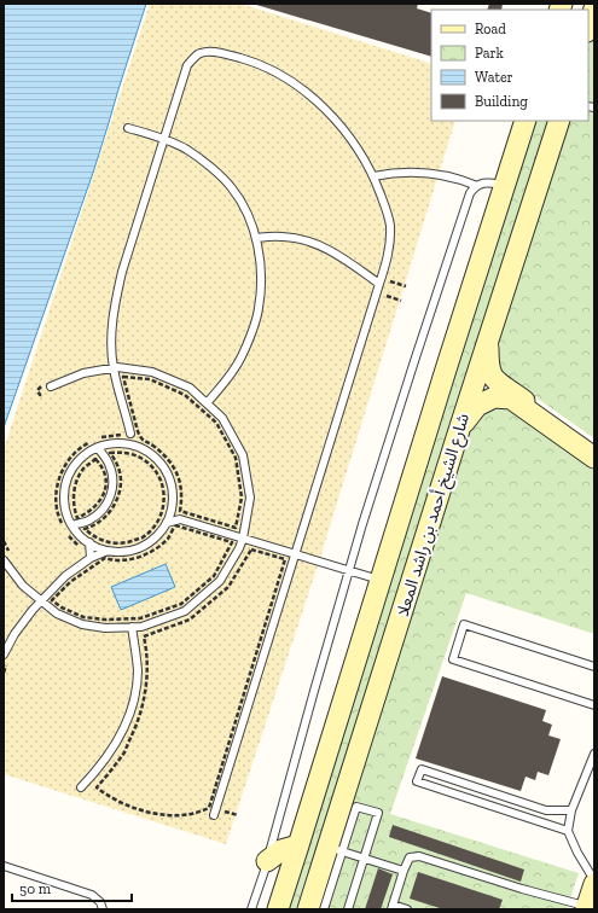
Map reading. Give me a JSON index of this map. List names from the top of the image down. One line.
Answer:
{"streets":{"main road":["شارع الشيخ أحمد بن راشد المعلا"]},"legend":["Road","Park","Water","Building"],"scale_bar":"50 m"}
